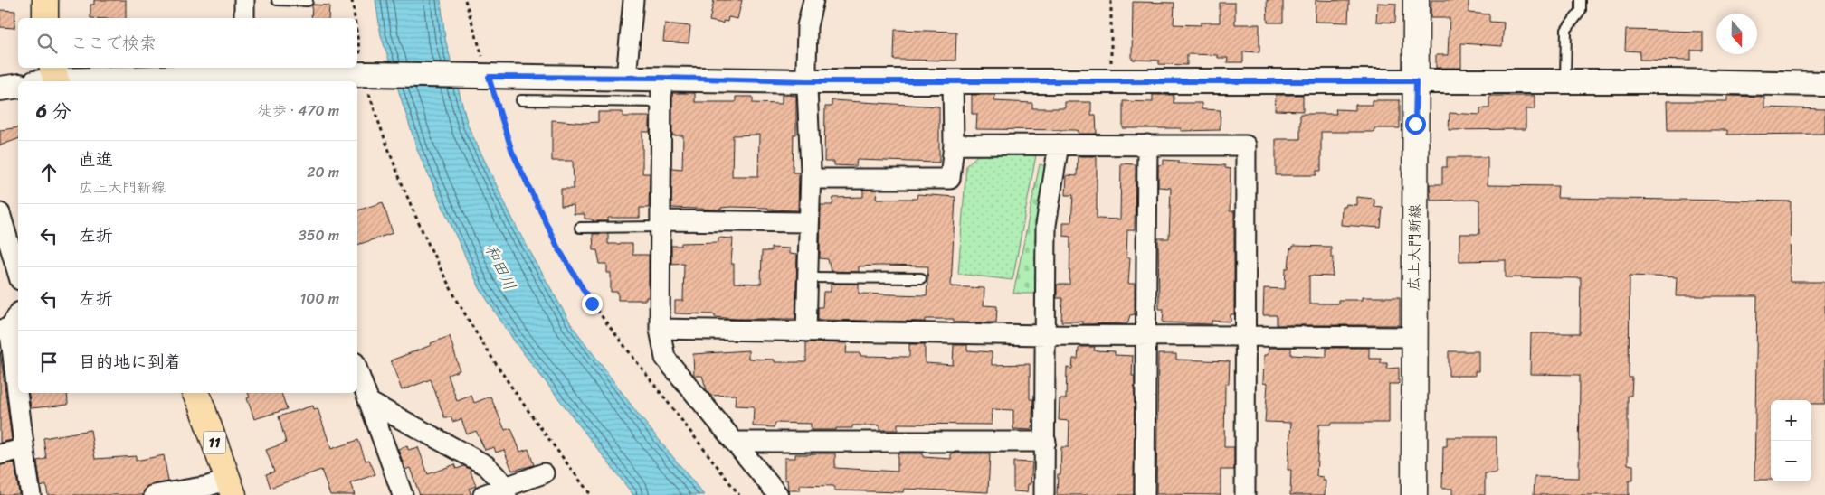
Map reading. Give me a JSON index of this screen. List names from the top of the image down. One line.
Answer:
{"streets":{"main road":["広上大門新線","11"]},"water":["和田川"],"north":"bottom","page":{"search":"ここで検索","heading":["6 分","徒歩 · 470 m"],"list":[["直進","広上大門新線","20 m"],["左折","350 m"],["左折","100 m"],"目的地に到着"],"map_buttons":["+","−"]}}
